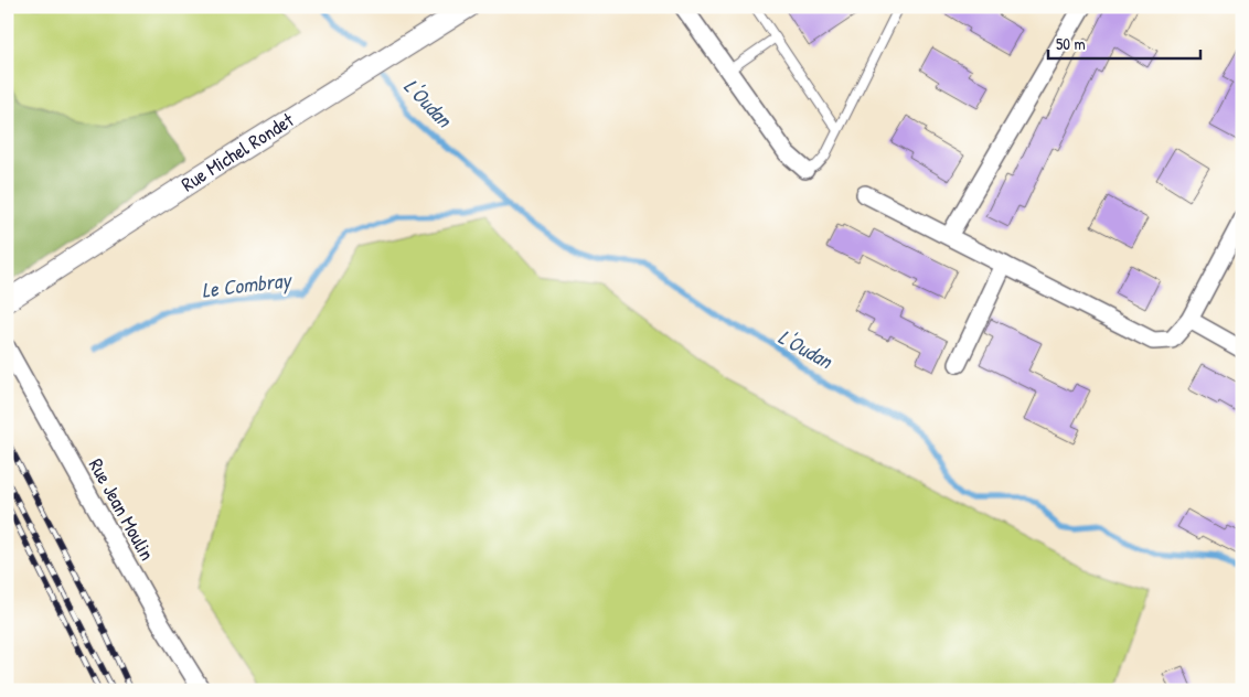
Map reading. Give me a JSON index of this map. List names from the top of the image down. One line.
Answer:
{"streets":{"street":["Rue Michel Rondet","Rue Jean Moulin"]},"water":["L'Oudan","Le Combray"],"scale_bar":"50 m"}
